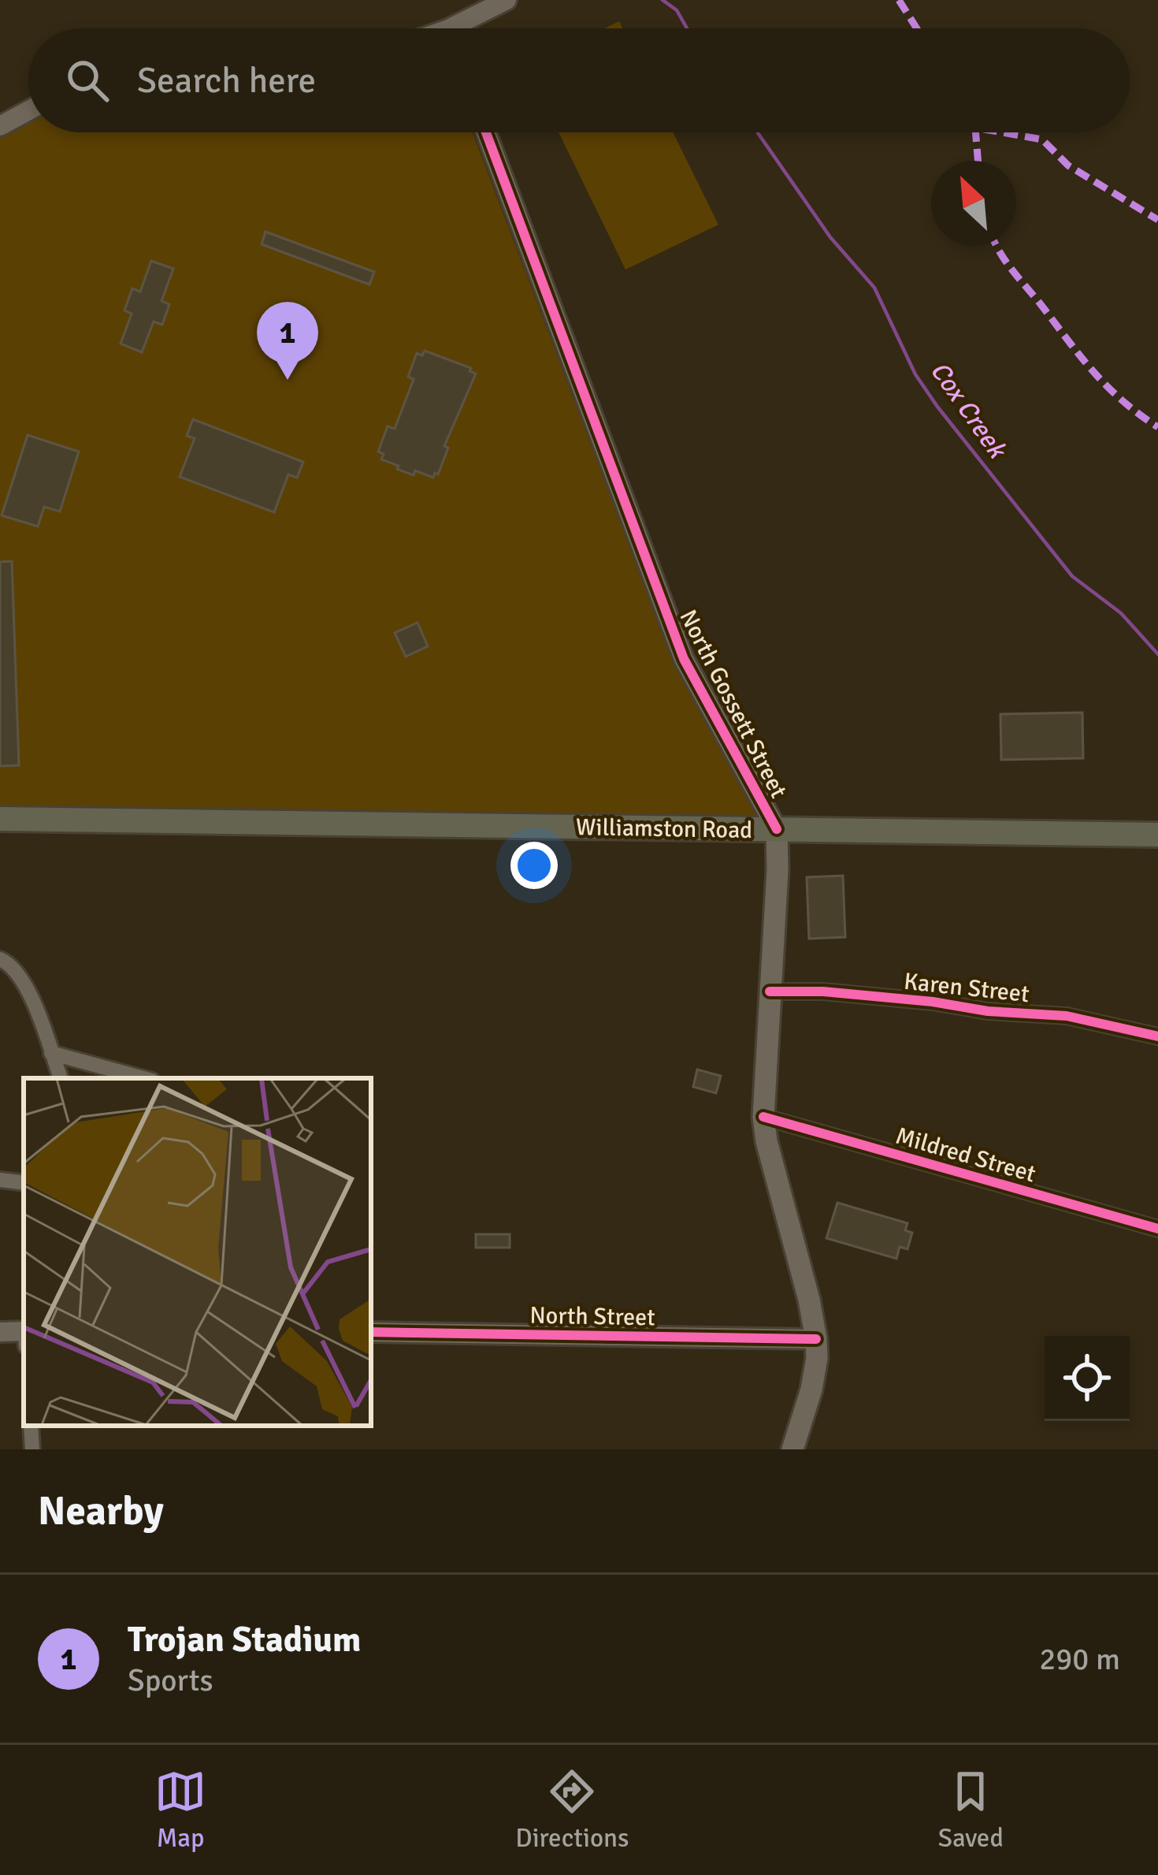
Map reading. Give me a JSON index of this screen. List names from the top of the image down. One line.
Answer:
{"streets":{"main road":["North Gossett Street","Williamston Road"],"street":["Karen Street","Mildred Street","North Street"]},"crossings":[["North Gossett Street","Williamston Road"],["North Gossett Street","Karen Street"],["North Gossett Street","Mildred Street"],["North Gossett Street","North Street"]],"water":["Cox Creek"],"north":"top left","page":{"search":"Search here","pins":"1","heading":"Nearby","list":[{"mark":"1","name":"Trojan Stadium","note":"Sports","value":"290 m"}],"nav":["Map","Directions","Saved"]}}
